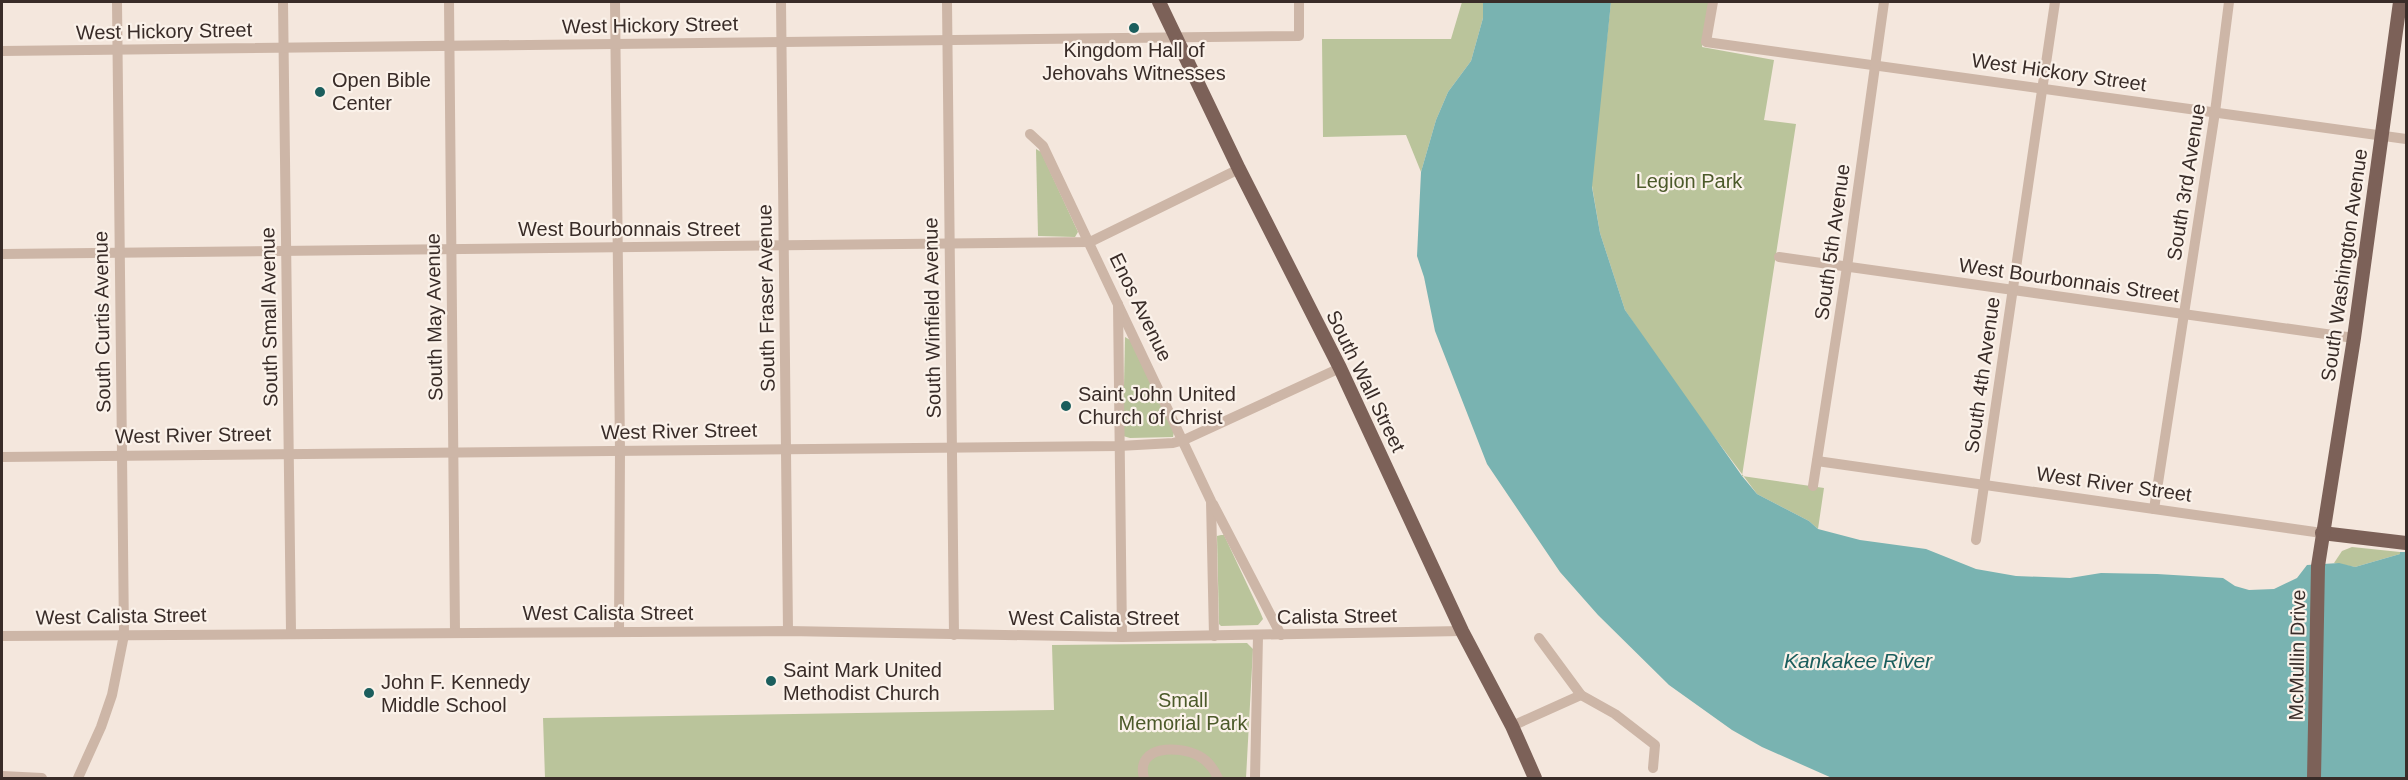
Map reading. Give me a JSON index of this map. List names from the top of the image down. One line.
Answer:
{"streets":{"main road":["South Washington Avenue","South Wall Street","West River Street","McMullin Drive"],"street":["West Hickory Street","South 3rd Avenue","West Bourbonnais Street","South 5th Avenue","South Fraser Avenue","Enos Avenue","South Small Avenue","South May Avenue","South Winfield Avenue","South Curtis Avenue","South 4th Avenue","West Calista Street","Calista Street"]},"crossings":[["West Hickory Street","South 3rd Avenue"],["West Hickory Street","South 5th Avenue"],["West Hickory Street","South Washington Avenue"],["West Hickory Street","South Fraser Avenue"],["West Hickory Street","South Small Avenue"],["West Hickory Street","South May Avenue"],["West Hickory Street","South Winfield Avenue"],["West Hickory Street","South Curtis Avenue"],["West Hickory Street","South 4th Avenue"],["West Hickory Street","South Wall Street"],["South 3rd Avenue","West Bourbonnais Street"],["South 3rd Avenue","West River Street"],["West Bourbonnais Street","South 5th Avenue"],["West Bourbonnais Street","South Washington Avenue"],["West Bourbonnais Street","South Fraser Avenue"],["West Bourbonnais Street","Enos Avenue"],["West Bourbonnais Street","South Small Avenue"],["West Bourbonnais Street","South May Avenue"],["West Bourbonnais Street","South Winfield Avenue"],["West Bourbonnais Street","South Curtis Avenue"],["West Bourbonnais Street","South 4th Avenue"],["West Bourbonnais Street","South Wall Street"],["South 5th Avenue","West River Street"],["South Washington Avenue","West River Street"],["South Washington Avenue","McMullin Drive"],["South Fraser Avenue","West River Street"],["South Fraser Avenue","West Calista Street"],["Enos Avenue","West River Street"],["Enos Avenue","West Calista Street"],["Enos Avenue","Calista Street"],["South Small Avenue","West River Street"],["South Small Avenue","West Calista Street"],["South May Avenue","West River Street"],["South May Avenue","West Calista Street"],["South Winfield Avenue","West River Street"],["South Winfield Avenue","West Calista Street"],["South Curtis Avenue","West River Street"],["South Curtis Avenue","West Calista Street"],["South 4th Avenue","West River Street"],["South Wall Street","West River Street"],["South Wall Street","Calista Street"],["West River Street","McMullin Drive"],["West Calista Street","Calista Street"]],"water":["Kankakee River"],"parks":["Legion Park","Small Memorial Park"],"places":["Kingdom Hall of Jehovahs Witnesses","Open Bible Center","Saint John United Church of Christ","Saint Mark United Methodist Church","John F. Kennedy Middle School"]}
